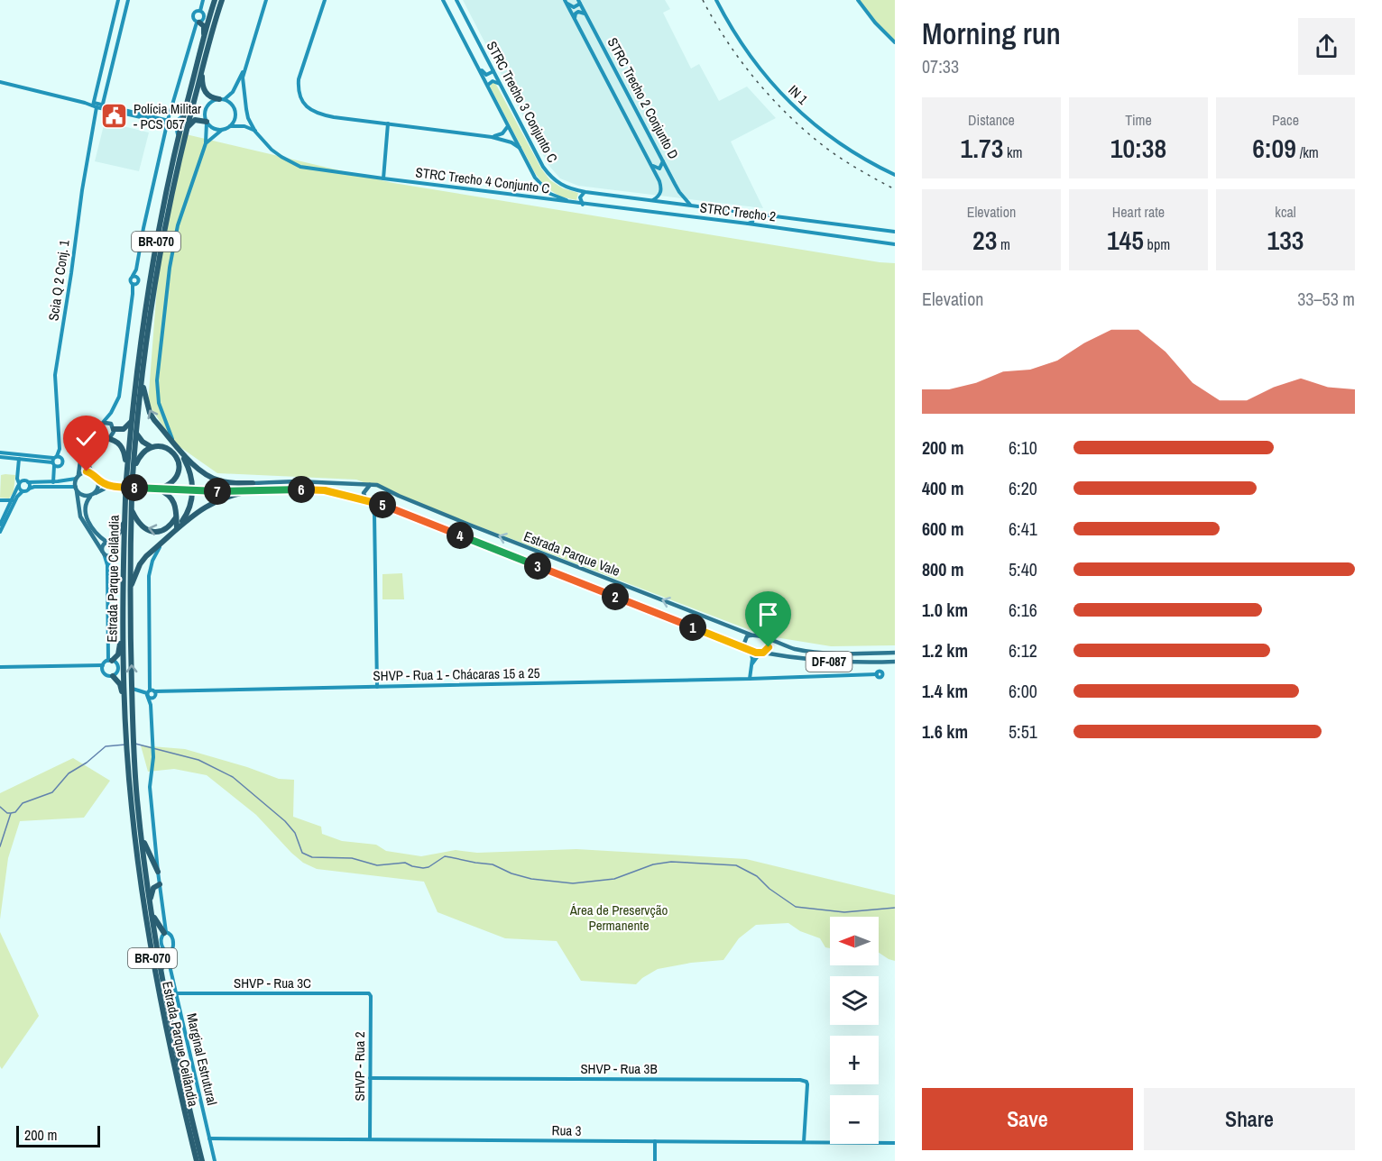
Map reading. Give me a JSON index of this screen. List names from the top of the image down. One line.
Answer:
{"streets":{"highway":["BR-070","Estrada Parque Ceilândia"],"main road":["Estrada Parque Vale","DF-087"],"street":["IN 1","STRC Trecho 2 Conjunto D","STRC Trecho 3 Conjunto C","STRC Trecho 4 Conjunto C","STRC Trecho 2","Scia Q 2 Conj. 1","SHVP - Rua 1 - Chácaras 15 a 25","SHVP - Rua 3C","Marginal Estrutural","SHVP - Rua 2","SHVP - Rua 3B","Rua 3"]},"crossings":[["STRC Trecho 2 Conjunto D","STRC Trecho 2"],["STRC Trecho 3 Conjunto C","STRC Trecho 4 Conjunto C"],["STRC Trecho 3 Conjunto C","STRC Trecho 2"],["STRC Trecho 4 Conjunto C","STRC Trecho 2"],["Estrada Parque Vale","DF-087"],["DF-087","SHVP - Rua 1 - Chácaras 15 a 25"],["SHVP - Rua 3C","Marginal Estrutural"],["SHVP - Rua 3C","SHVP - Rua 2"],["Marginal Estrutural","Rua 3"],["SHVP - Rua 2","SHVP - Rua 3B"],["SHVP - Rua 2","Rua 3"],["SHVP - Rua 3B","Rua 3"]],"parks":["Área de Preservção Permanente"],"places":{"public building":["Polícia Militar - PCS 057"]},"scale_bar":"200 m","north":"left","page":{"heading":["Morning run","07:33"],"stats":[["Distance","1.73 km"],["Time","10:38"],["Pace","6:09 /km"],["Elevation","23 m"],["Heart rate","145 bpm"],["kcal","133"]],"chart":["Elevation","33–53 m"],"list":[{"name":"200 m","note":"6:10"},{"name":"400 m","note":"6:20"},{"name":"600 m","note":"6:41"},{"name":"800 m","note":"5:40"},{"name":"1.0 km","note":"6:16"},{"name":"1.2 km","note":"6:12"},{"name":"1.4 km","note":"6:00"},{"name":"1.6 km","note":"5:51"}],"pins":["8","6","7","5","4","3","2","1"],"map_buttons":["+","−"],"buttons":["Save","Share"],"scale":"200 m"}}
